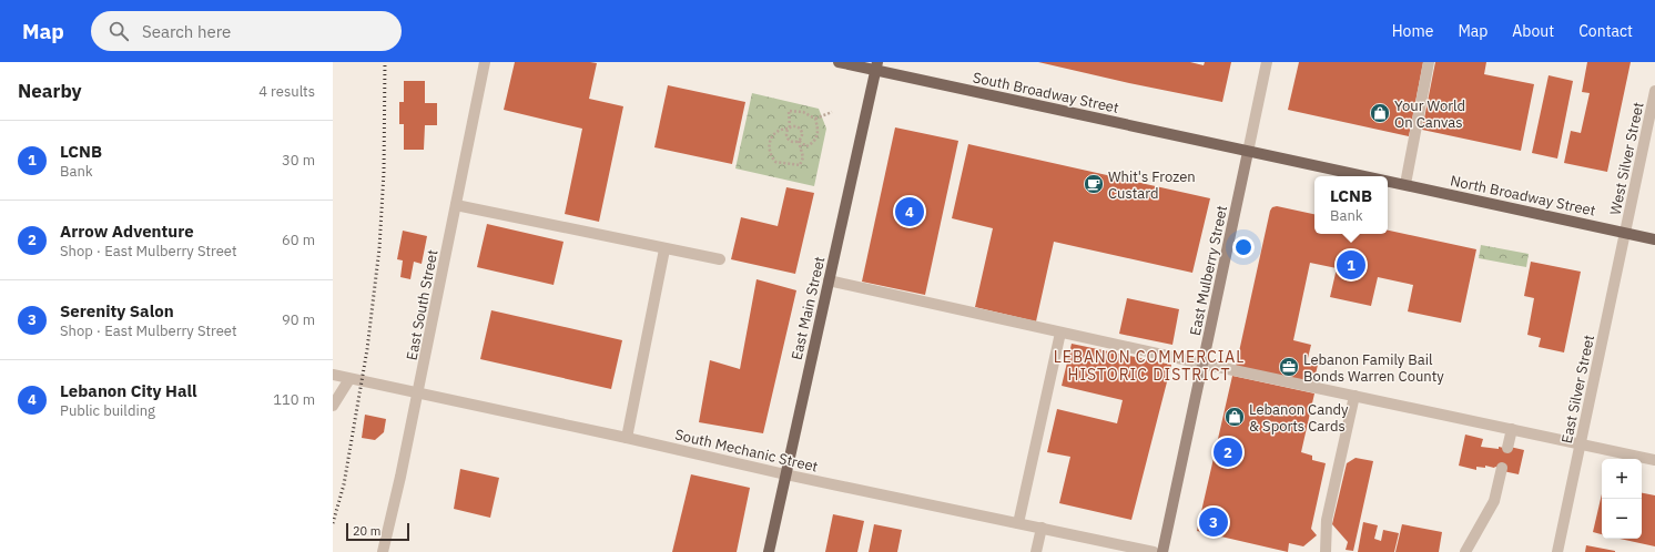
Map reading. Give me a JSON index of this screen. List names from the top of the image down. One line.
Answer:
{"streets":{"main road":["South Broadway Street","North Broadway Street","East Main Street"],"street":["West Silver Street","East Mulberry Street","East South Street","East Silver Street","South Mechanic Street"]},"crossings":[["South Broadway Street","North Broadway Street"],["South Broadway Street","East Mulberry Street"],["South Broadway Street","East Main Street"],["West Silver Street","North Broadway Street"],["West Silver Street","East Silver Street"],["North Broadway Street","East Mulberry Street"],["North Broadway Street","East Silver Street"],["East South Street","South Mechanic Street"],["East Main Street","South Mechanic Street"]],"districts":["LEBANON COMMERCIAL HISTORIC DISTRICT"],"places":{"shop":["Your World On Canvas","Lebanon Candy & Sports Cards"],"cafe":["Whit's Frozen Custard"],"office":["Lebanon Family Bail Bonds Warren County"]},"scale_bar":"20 m","page":{"header":"Map","search":"Search here","nav":["Home","Map","About","Contact"],"heading":["Nearby","4 results"],"list":[{"mark":"1","name":"LCNB","note":"Bank","value":"30 m"},{"mark":"2","name":"Arrow Adventure","note":"Shop · East Mulberry Street","value":"60 m"},{"mark":"3","name":"Serenity Salon","note":"Shop · East Mulberry Street","value":"90 m"},{"mark":"4","name":"Lebanon City Hall","note":"Public building","value":"110 m"}],"popup":["LCNB","Bank"],"pins":["4","1","2","3"],"map_buttons":["+","−"],"scale":"20 m"}}
